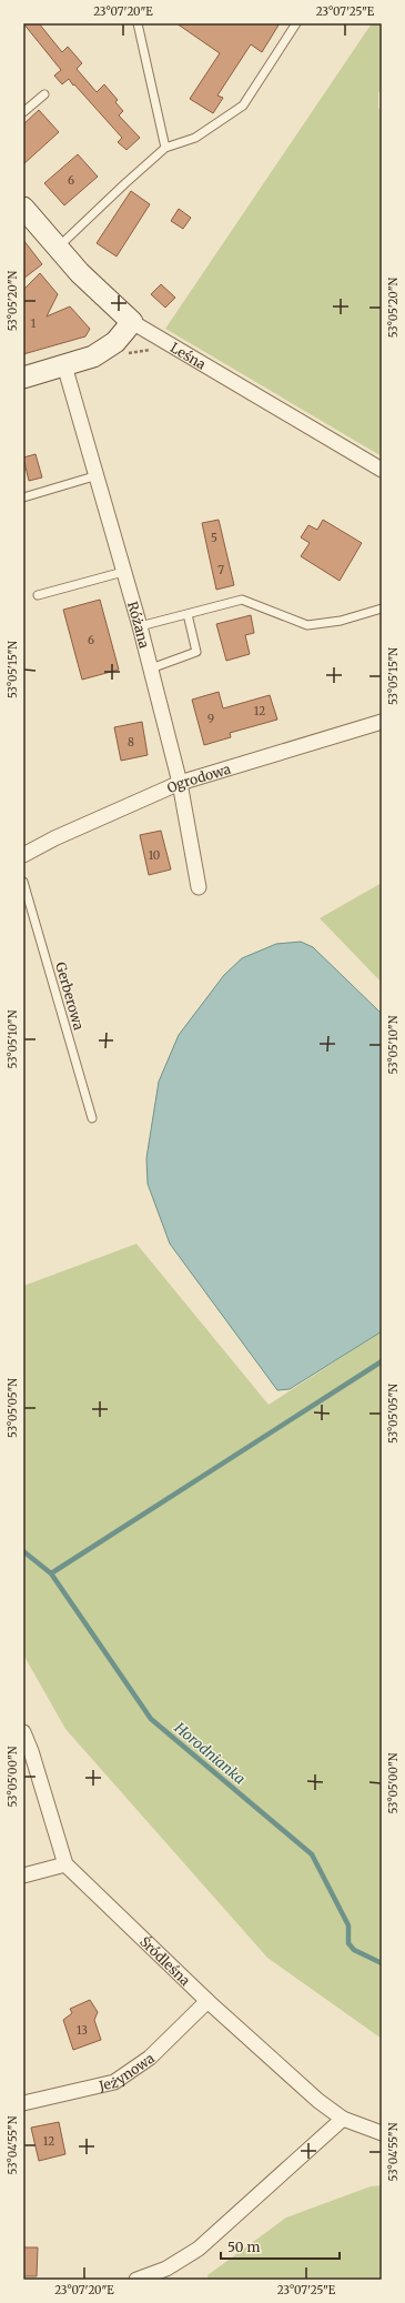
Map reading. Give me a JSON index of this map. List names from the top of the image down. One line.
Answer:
{"streets":{"street":["Leśna","Różana","Ogrodowa","Śródleśna","Jeżynowa"],"lane":["Gerberowa"]},"crossings":[["Różana","Ogrodowa"],["Śródleśna","Jeżynowa"]],"water":["Horodnianka"],"house_numbers":["6","1","5","7","6","12","9","8","10","13","12"],"scale_bar":"50 m","coordinates":["23°07'20\"E","23°07'25\"E","53°05'20\"N","53°05'15\"N","53°05'10\"N","53°05'05\"N","53°05'00\"N","53°04'55\"N"]}
